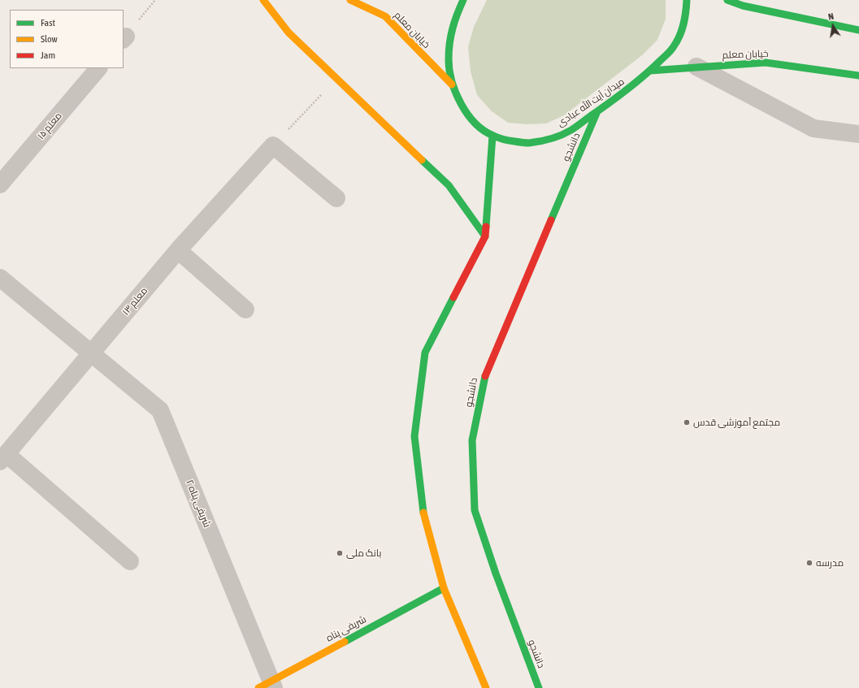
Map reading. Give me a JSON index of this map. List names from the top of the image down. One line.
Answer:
{"streets":{"main road":["خیابان معلم","میدان آیت الله عبادی","دانشجو","شریفی پناه"],"street":["معلم ۱۵","معلم ۱۳","شریفی پناه ۲"]},"crossings":[["خیابان معلم","میدان آیت الله عبادی"],["میدان آیت الله عبادی","دانشجو"],["معلم ۱۳","شریفی پناه ۲"],["شریفی پناه ۲","شریفی پناه"]],"places":["مجتمع آموزشی قدس","بانک ملی","مدرسه"],"legend":["Fast","Slow","Jam"],"north":"top"}
